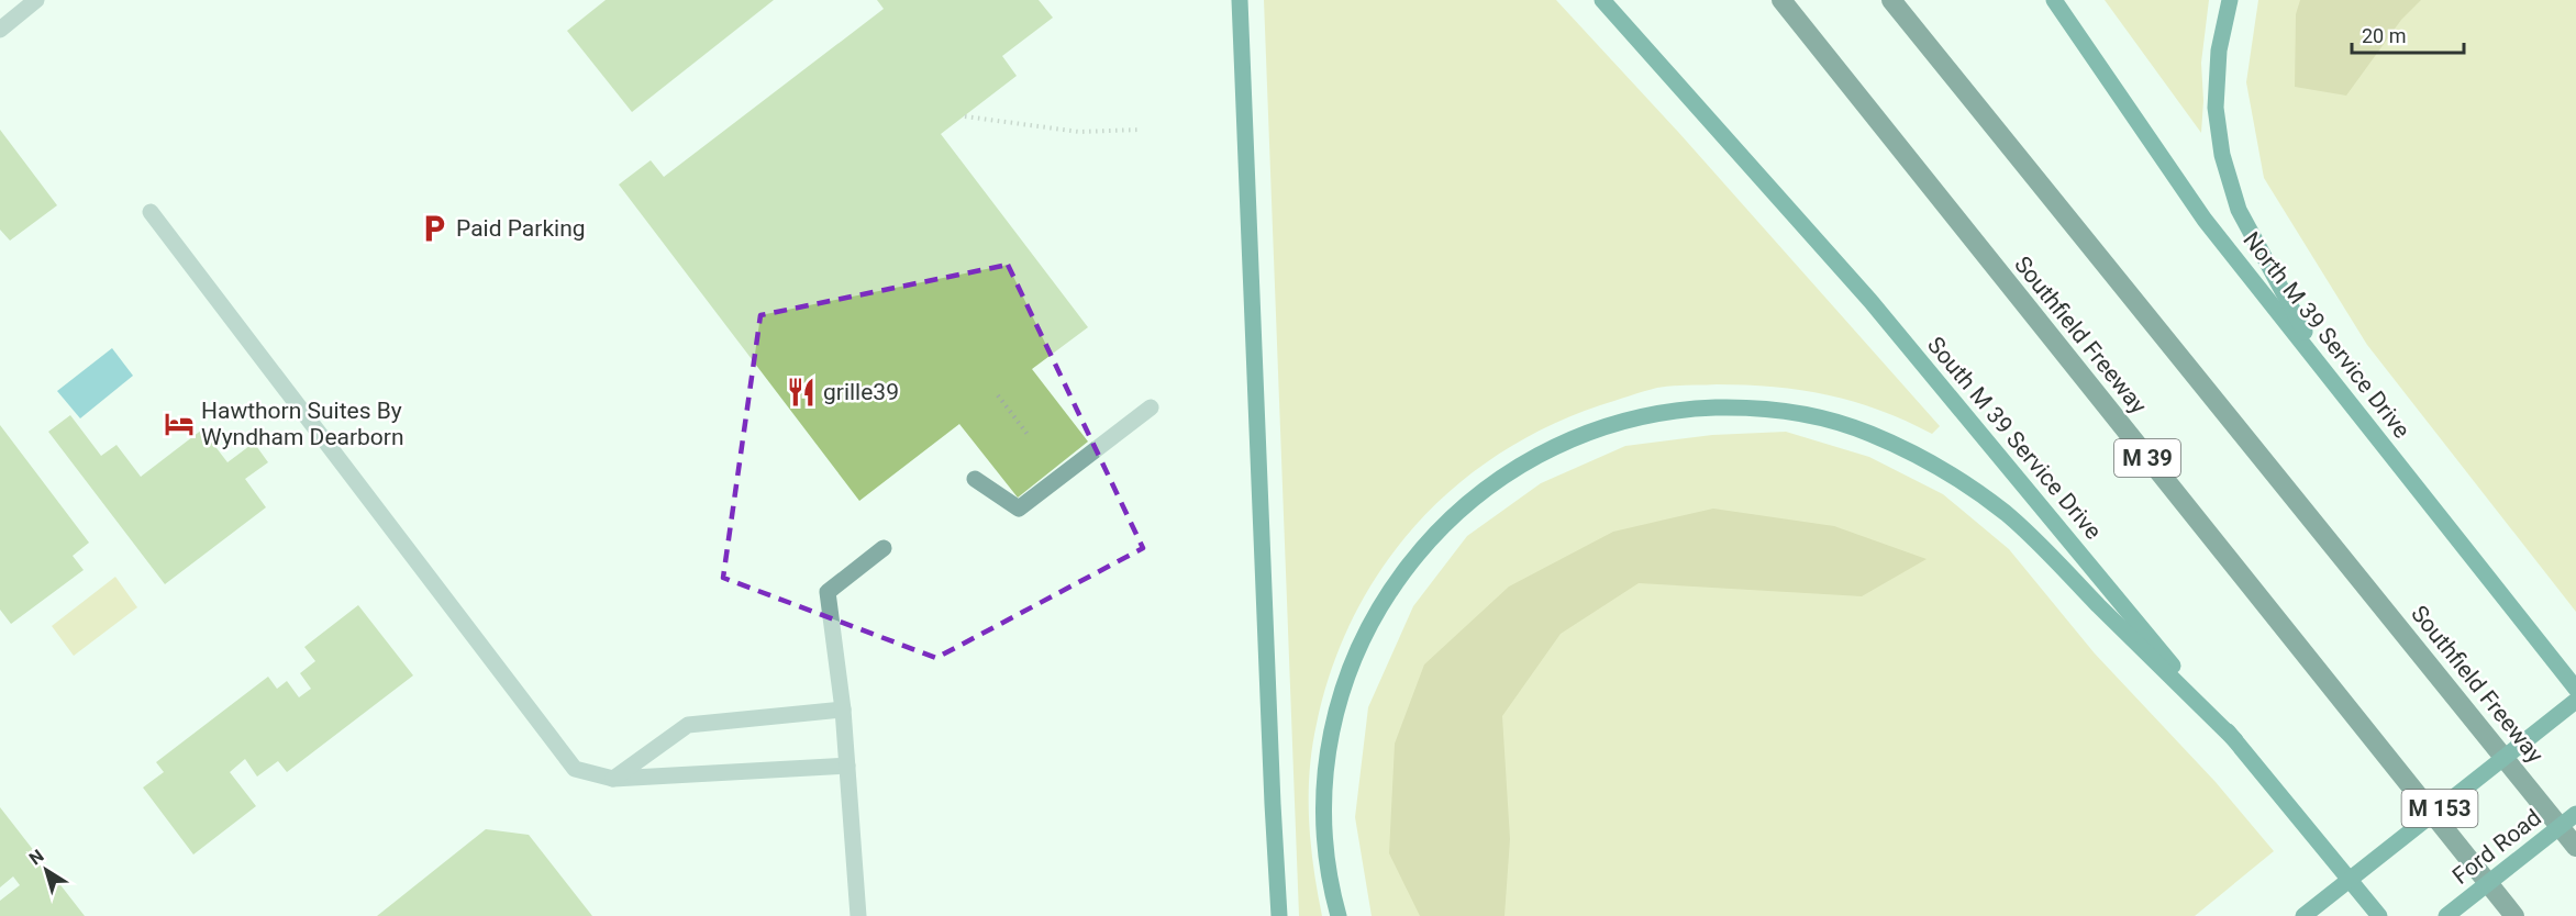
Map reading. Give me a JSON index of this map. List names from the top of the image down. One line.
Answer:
{"streets":{"highway":["Southfield Freeway","M 39"],"main road":["North M 39 Service Drive","South M 39 Service Drive","M 153","Ford Road"]},"places":{"parking":["Paid Parking"],"restaurant":["grille39"],"hotel":["Hawthorn Suites By Wyndham Dearborn"]},"scale_bar":"20 m","north":"top left"}
